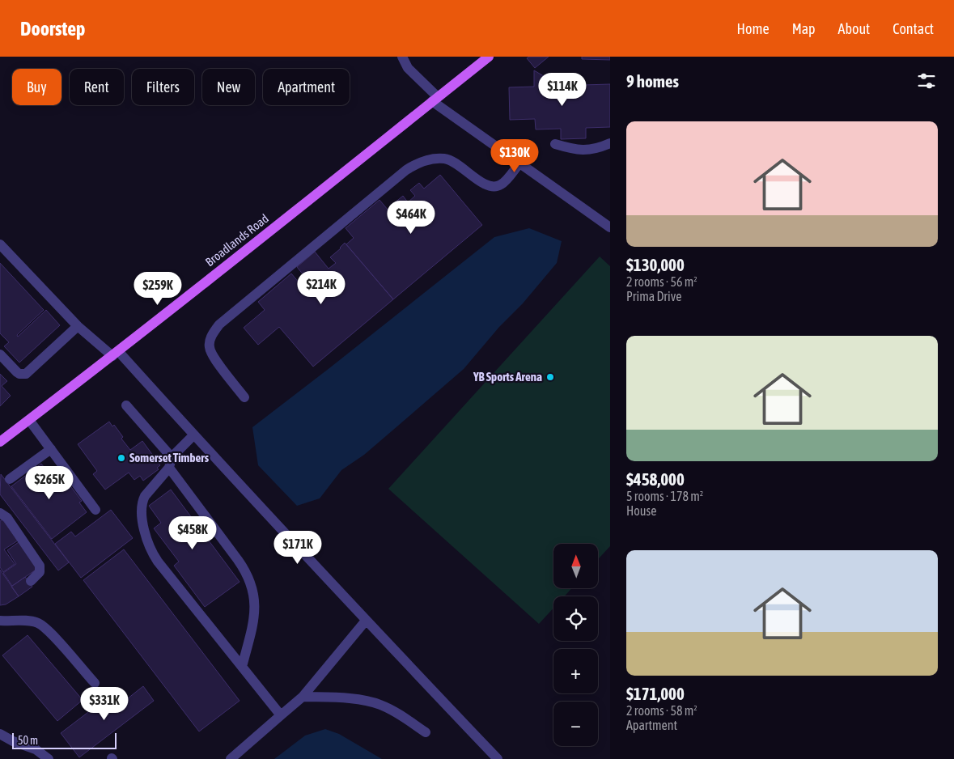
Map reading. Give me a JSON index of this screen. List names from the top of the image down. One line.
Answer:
{"streets":{"main road":["Broadlands Road"]},"places":["YB Sports Arena","Somerset Timbers"],"scale_bar":"50 m","north":"top","page":{"header":"Doorstep","nav":["Home","Map","About","Contact"],"heading":"9 homes","chip":["Buy","Rent","Filters","New","Apartment"],"price":["$114K","$130K","$464K","$214K","$259K","$265K","$458K","$171K","$331K"],"list":[{"name":"$130,000","note":"2 rooms · 56 m² · Prima Drive"},{"name":"$458,000","note":"5 rooms · 178 m² · House"},{"name":"$171,000","note":"2 rooms · 58 m² · Apartment"}],"map_buttons":["+","−"],"scale":"50 m"}}
